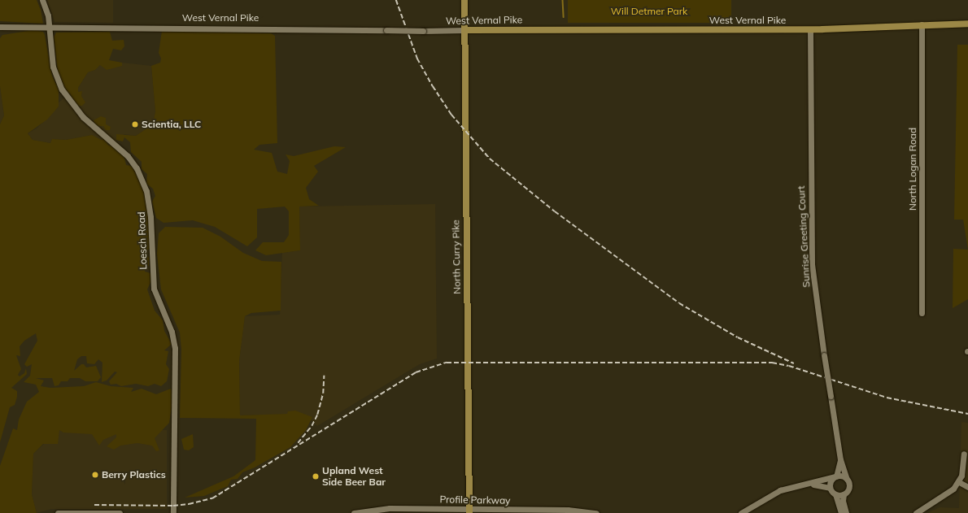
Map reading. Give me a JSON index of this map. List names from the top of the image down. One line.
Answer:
{"streets":{"main road":["West Vernal Pike","North Curry Pike"],"street":["North Logan Road","Sunrise Greeting Court","Loesch Road","Profile Parkway"]},"crossings":[["West Vernal Pike","North Logan Road"],["West Vernal Pike","Sunrise Greeting Court"],["West Vernal Pike","Loesch Road"],["West Vernal Pike","North Curry Pike"],["North Curry Pike","Profile Parkway"]],"parks":["Will Detmer Park"],"places":["Scientia, LLC","Berry Plastics","Upland West Side Beer Bar"]}
